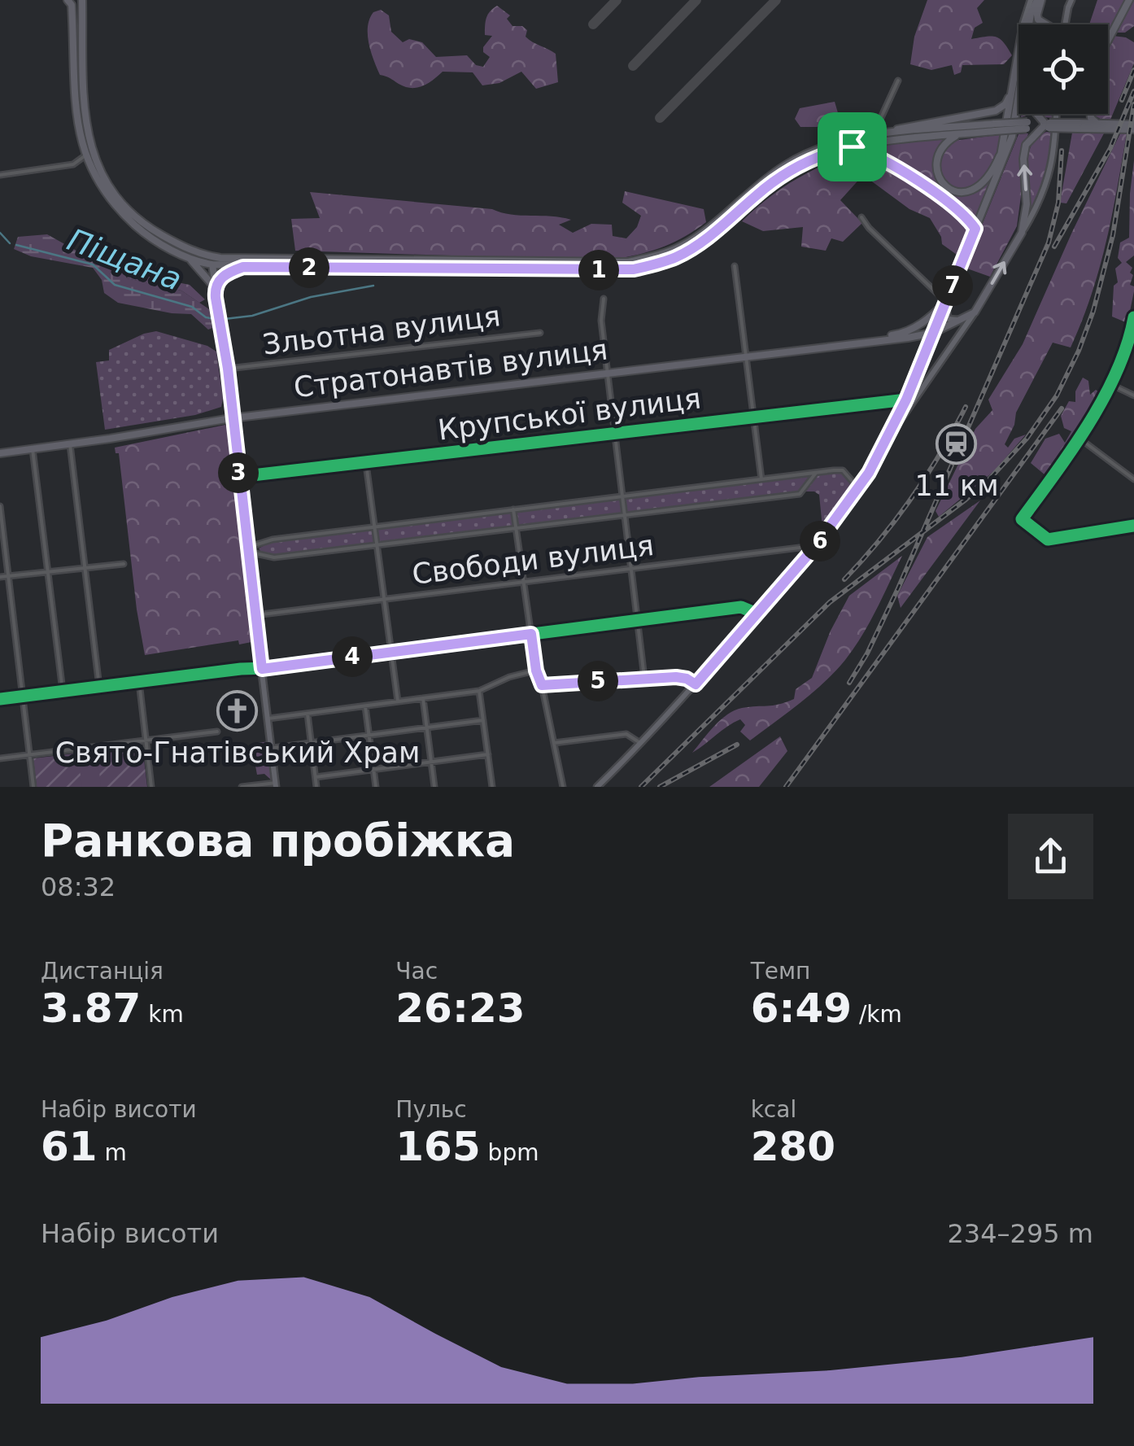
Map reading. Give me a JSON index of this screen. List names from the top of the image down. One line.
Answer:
{"streets":{"main road":["Стратонавтів вулиця"],"street":["Зльотна вулиця","Крупської вулиця","Свободи вулиця"]},"water":["Піщана"],"places":{"station":["11 км"],"church":["Свято-Гнатівський Храм"]},"page":{"pins":["2","1","7","3","6","4","5"],"heading":["Ранкова пробіжка","08:32"],"stats":[["Дистанція","3.87 km"],["Час","26:23"],["Темп","6:49 /km"],["Набір висоти","61 m"],["Пульс","165 bpm"],["kcal","280"]],"chart":["Набір висоти","234–295 m"]}}
